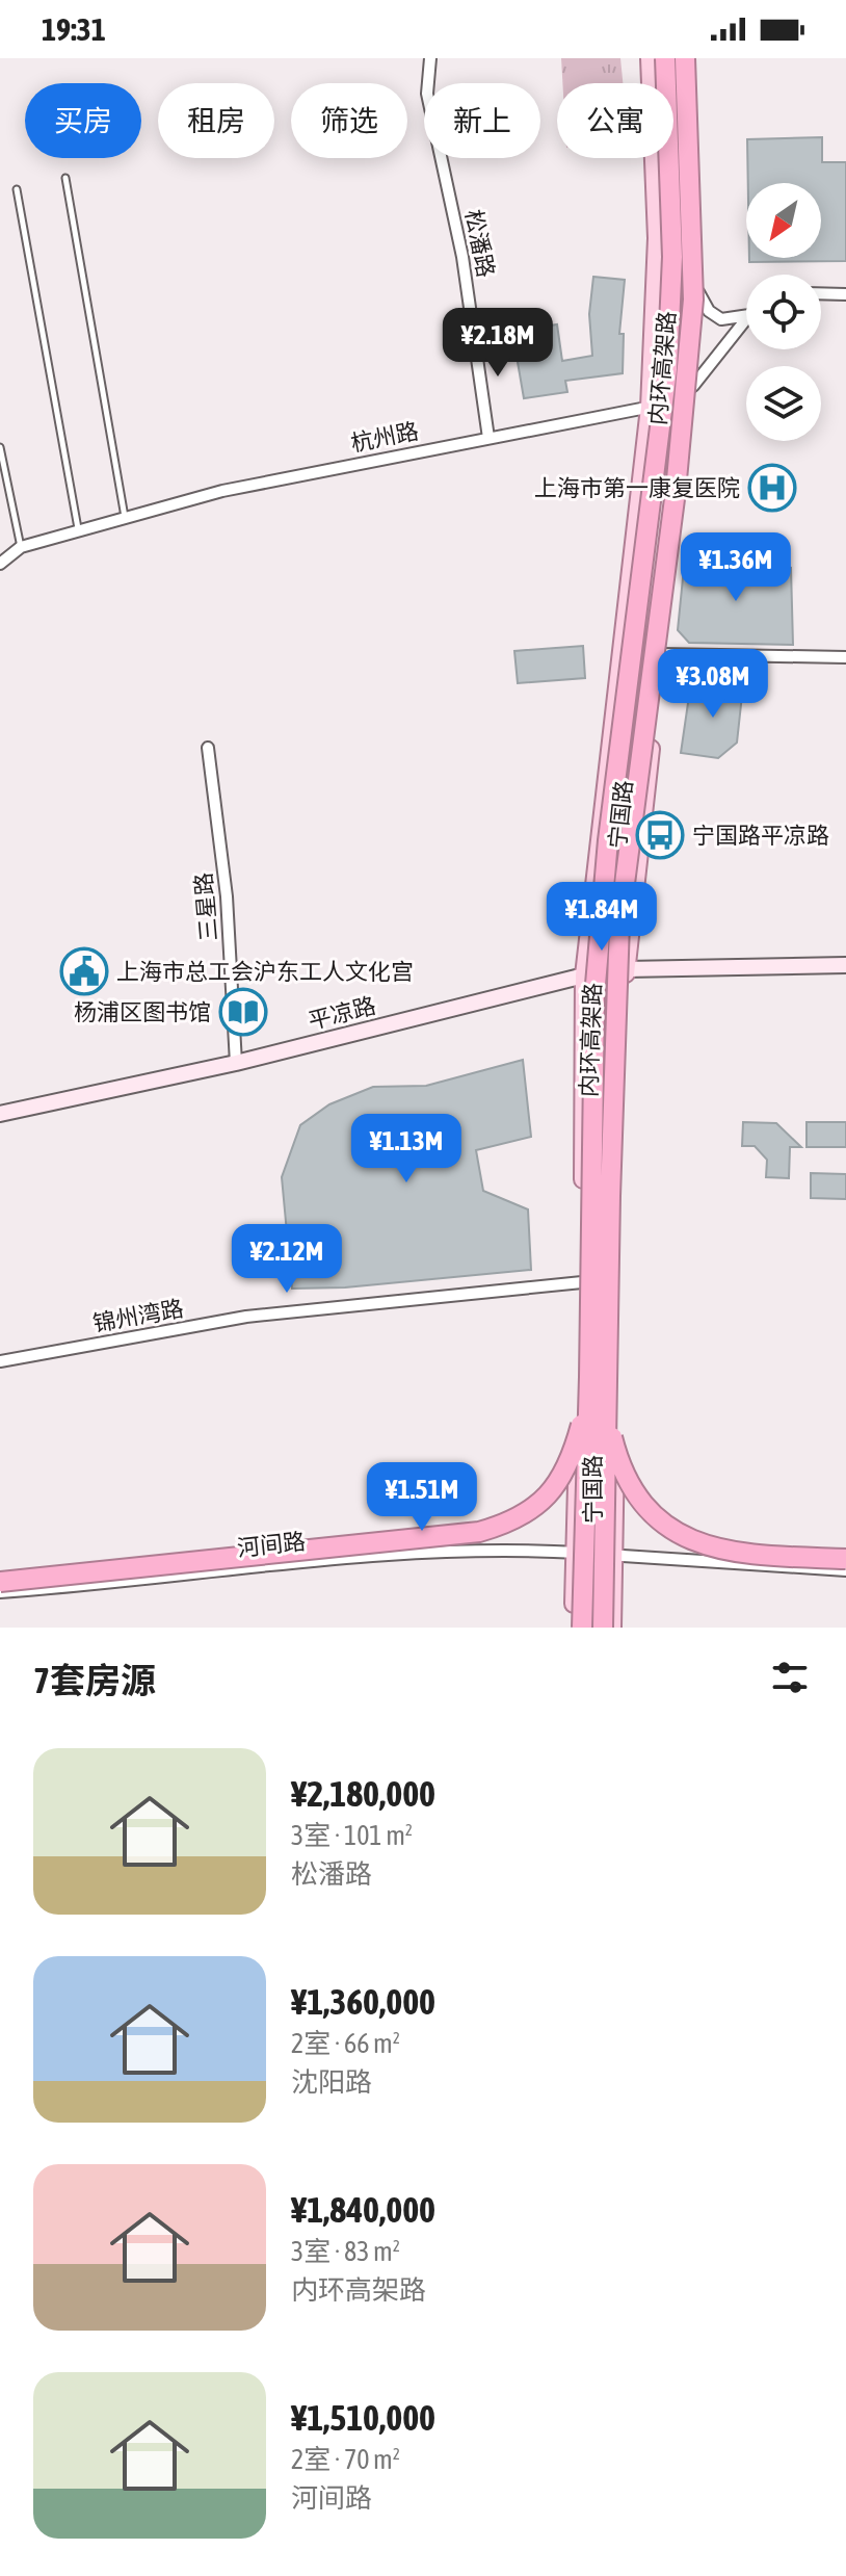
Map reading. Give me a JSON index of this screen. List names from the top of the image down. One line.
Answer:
{"streets":{"highway":["内环高架路"],"main road":["宁国路","平凉路"],"street":["松潘路","杭州路","三星路","锦州湾路","河间路"]},"crossings":[["松潘路","杭州路"],["内环高架路","宁国路"],["杭州路","宁国路"],["宁国路","平凉路"],["宁国路","锦州湾路"],["宁国路","河间路"],["三星路","平凉路"]],"places":{"hospital":["上海市第一康复医院"],"bus stop":["宁国路平凉路"],"public building":["上海市总工会沪东工人文化宫"],"library":["杨浦区图书馆"]},"north":"bottom left","page":{"status":"19:31","chip":["买房","租房","筛选","新上","公寓"],"price":["¥2.18M","¥1.36M","¥3.08M","¥1.84M","¥1.13M","¥2.12M","¥1.51M"],"heading":"7套房源","list":[{"name":"¥2,180,000","note":"3室 · 101 m² · 松潘路"},{"name":"¥1,360,000","note":"2室 · 66 m² · 沈阳路"},{"name":"¥1,840,000","note":"3室 · 83 m² · 内环高架路"},{"name":"¥1,510,000","note":"2室 · 70 m² · 河间路"}]}}
